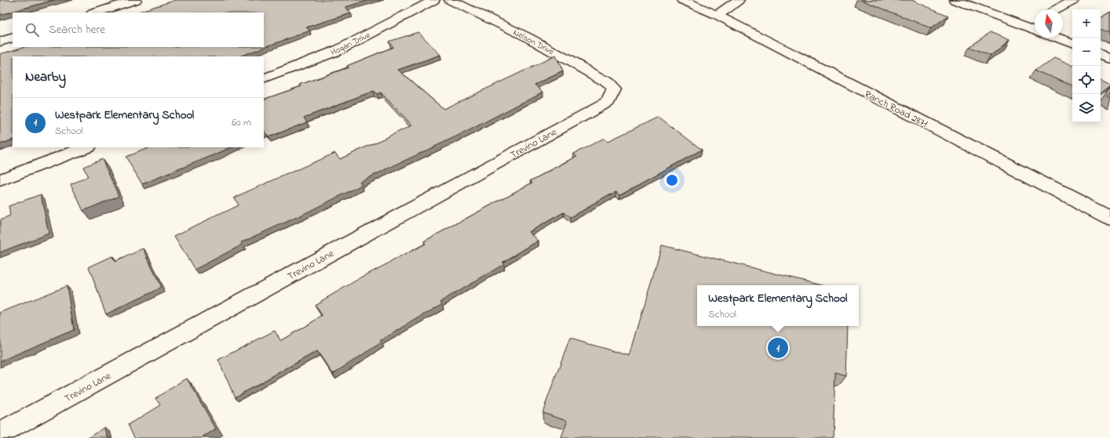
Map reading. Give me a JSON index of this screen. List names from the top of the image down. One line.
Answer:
{"streets":{"street":["Nelson Drive","Hogan Drive","Ranch Road 2871","Trevino Lane"]},"crossings":[["Nelson Drive","Trevino Lane"]],"north":"top","page":{"map_buttons":["+","−"],"search":"Search here","heading":"Nearby","list":[{"mark":"1","name":"Westpark Elementary School","note":"School","value":"60 m"}],"popup":["Westpark Elementary School","School"],"pins":"1"}}
